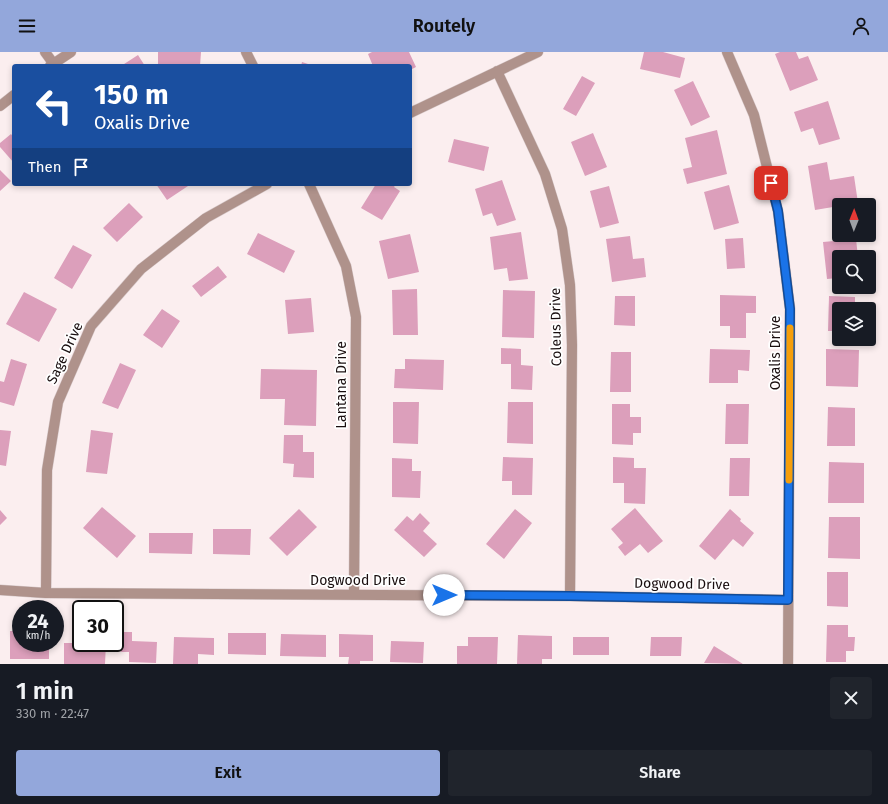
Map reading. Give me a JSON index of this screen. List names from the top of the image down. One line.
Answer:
{"streets":{"street":["Coleus Drive","Sage Drive","Oxalis Drive","Lantana Drive","Dogwood Drive"]},"crossings":[["Coleus Drive","Dogwood Drive"],["Sage Drive","Dogwood Drive"],["Oxalis Drive","Dogwood Drive"],["Lantana Drive","Dogwood Drive"]],"north":"top","page":{"header":"Routely","turn":["150 m","Oxalis Drive"],"then":"Then","speed":"24 km/h","limit":"30","heading":["1 min","330 m · 22:47"],"buttons":["Exit","Share"]}}
